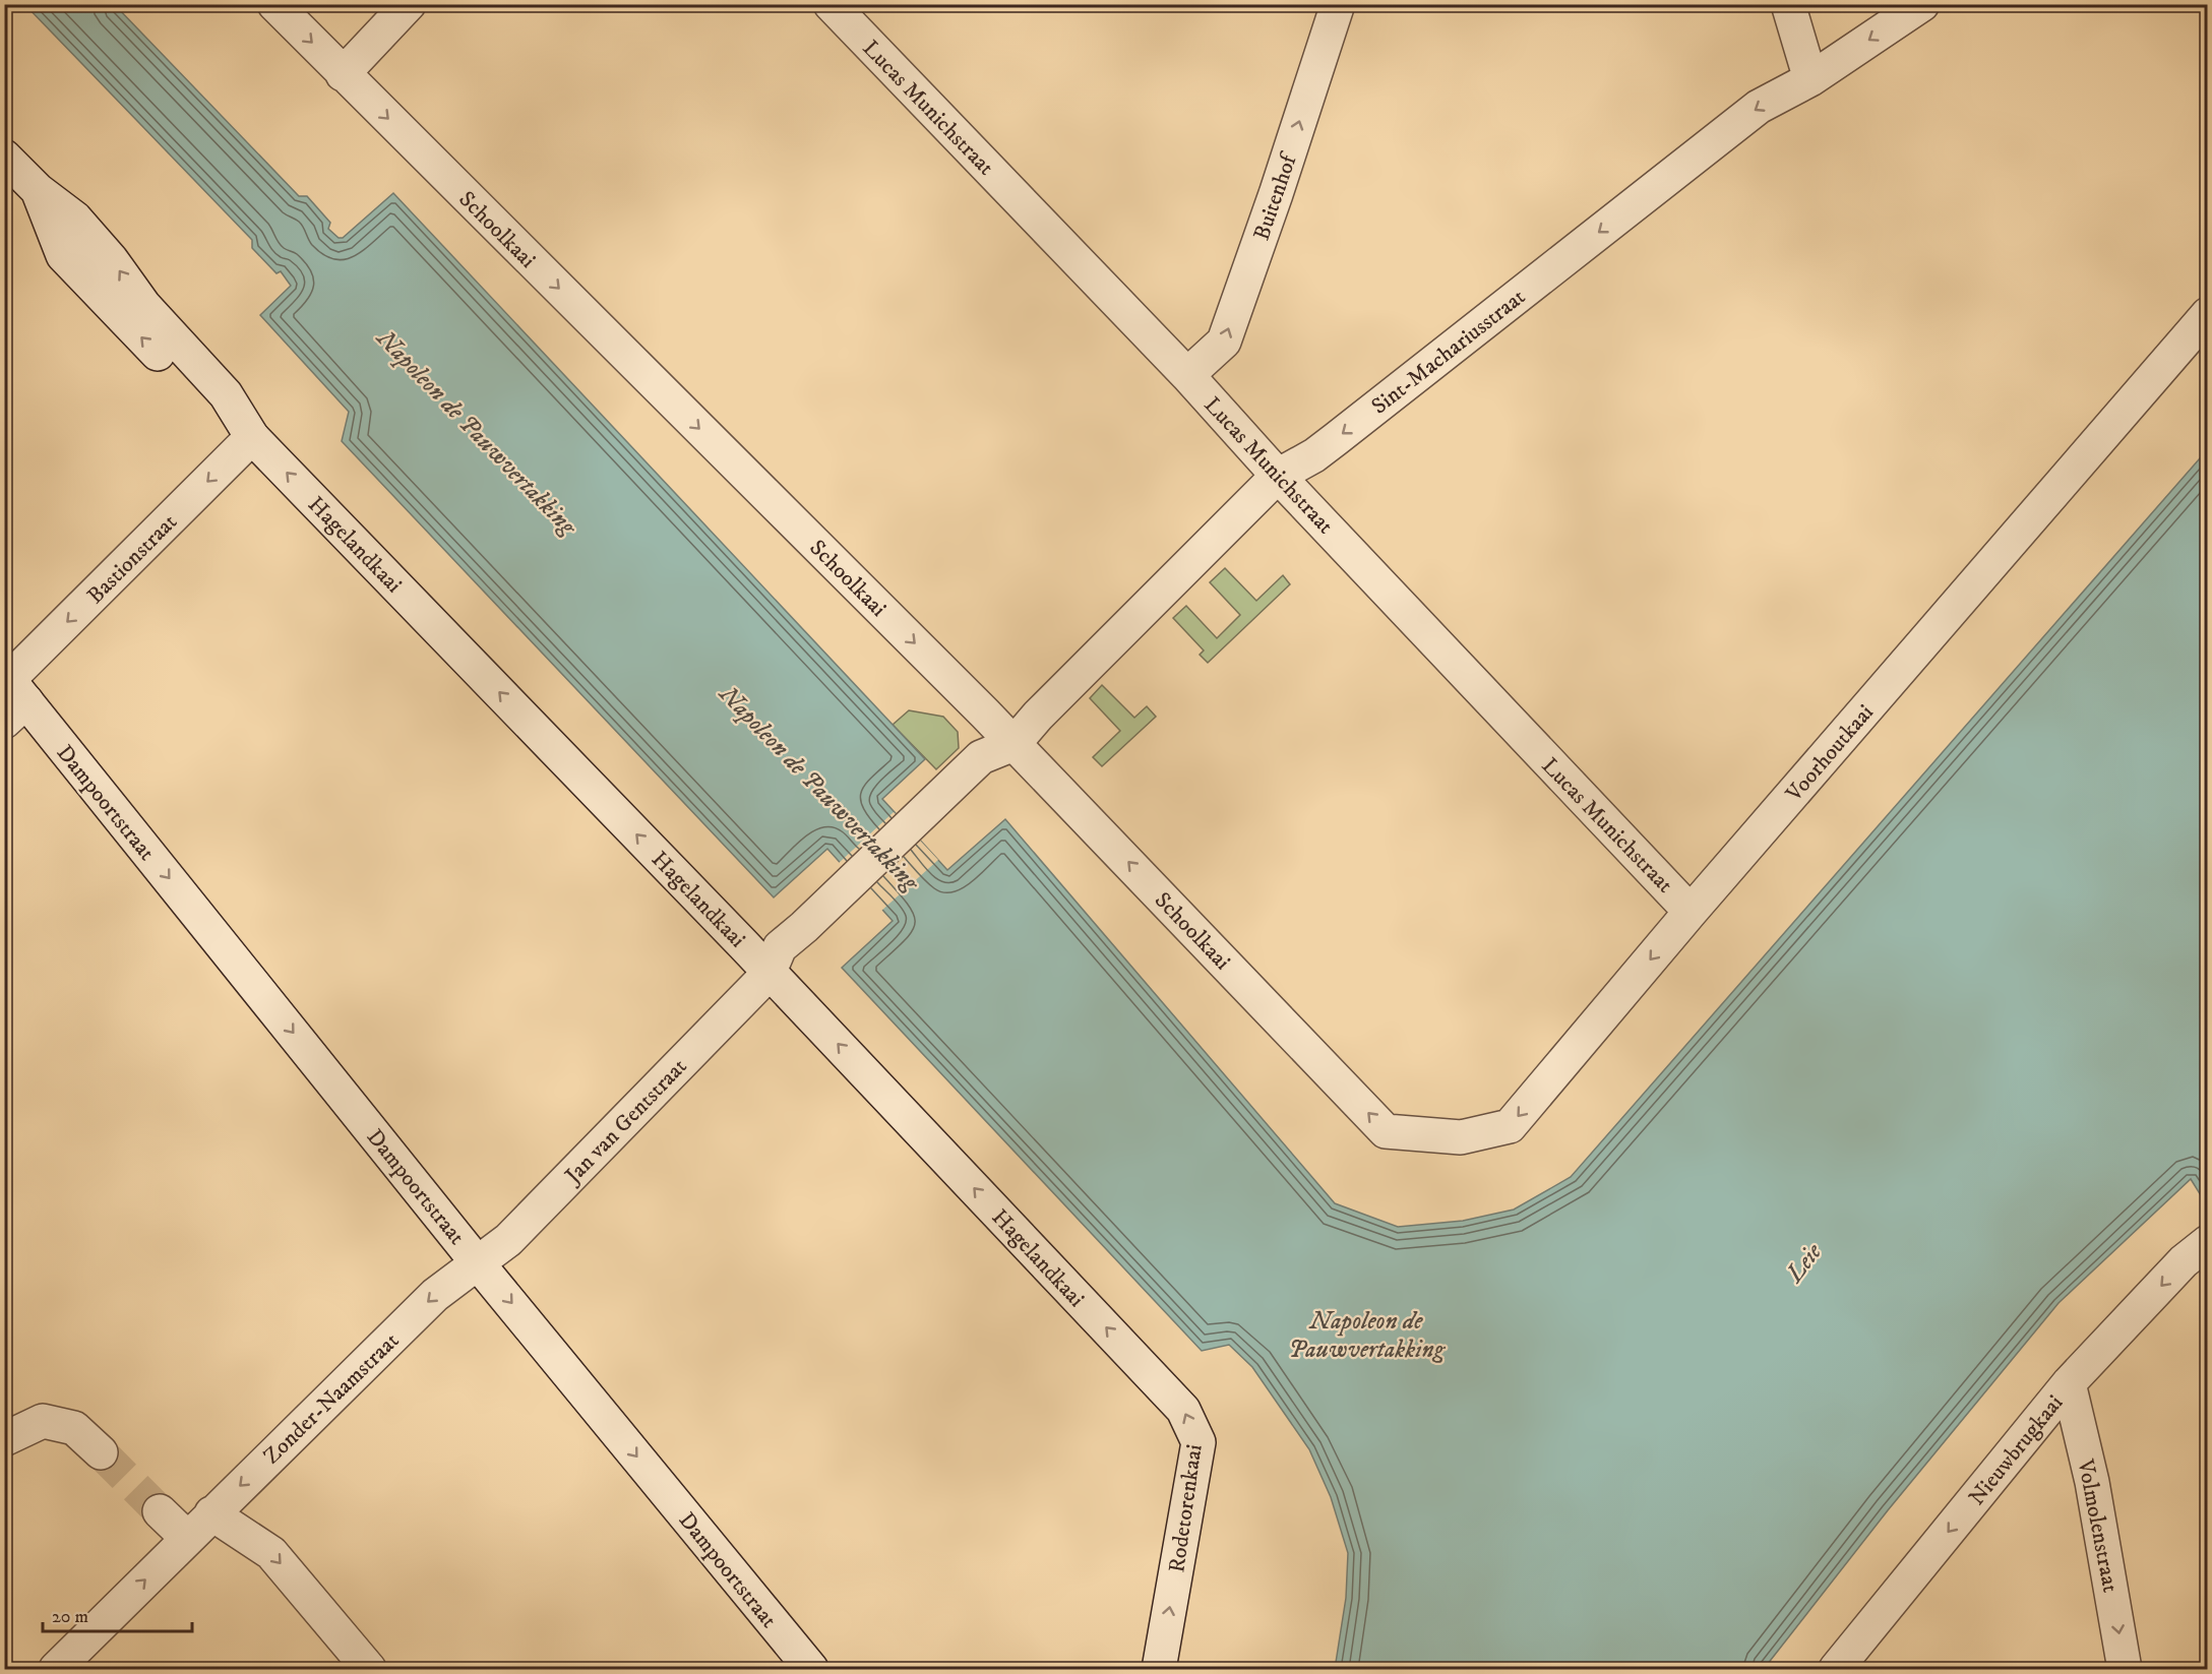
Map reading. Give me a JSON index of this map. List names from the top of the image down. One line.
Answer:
{"streets":{"street":["Lucas Munichstraat","Buitenhof","Schoolkaai","Sint-Machariusstraat","Hagelandkaai","Bastionstraat","Voorhoutkaai","Dampoortstraat","Jan van Gentstraat","Zonder-Naamstraat","Nieuwbrugkaai","Rodetorenkaai","Volmolenstraat"]},"crossings":[["Lucas Munichstraat","Buitenhof"],["Lucas Munichstraat","Sint-Machariusstraat"],["Lucas Munichstraat","Voorhoutkaai"],["Schoolkaai","Sint-Machariusstraat"],["Schoolkaai","Voorhoutkaai"],["Schoolkaai","Jan van Gentstraat"],["Sint-Machariusstraat","Jan van Gentstraat"],["Hagelandkaai","Bastionstraat"],["Hagelandkaai","Jan van Gentstraat"],["Hagelandkaai","Rodetorenkaai"],["Bastionstraat","Dampoortstraat"],["Dampoortstraat","Jan van Gentstraat"],["Dampoortstraat","Zonder-Naamstraat"],["Jan van Gentstraat","Zonder-Naamstraat"],["Nieuwbrugkaai","Volmolenstraat"]],"one_way":["Buitenhof","Sint-Machariusstraat","Hagelandkaai","Bastionstraat","Dampoortstraat","Nieuwbrugkaai","Rodetorenkaai","Volmolenstraat"],"water":["Napoleon de Pauwvertakking","Leie"],"scale_bar":"20 m"}
